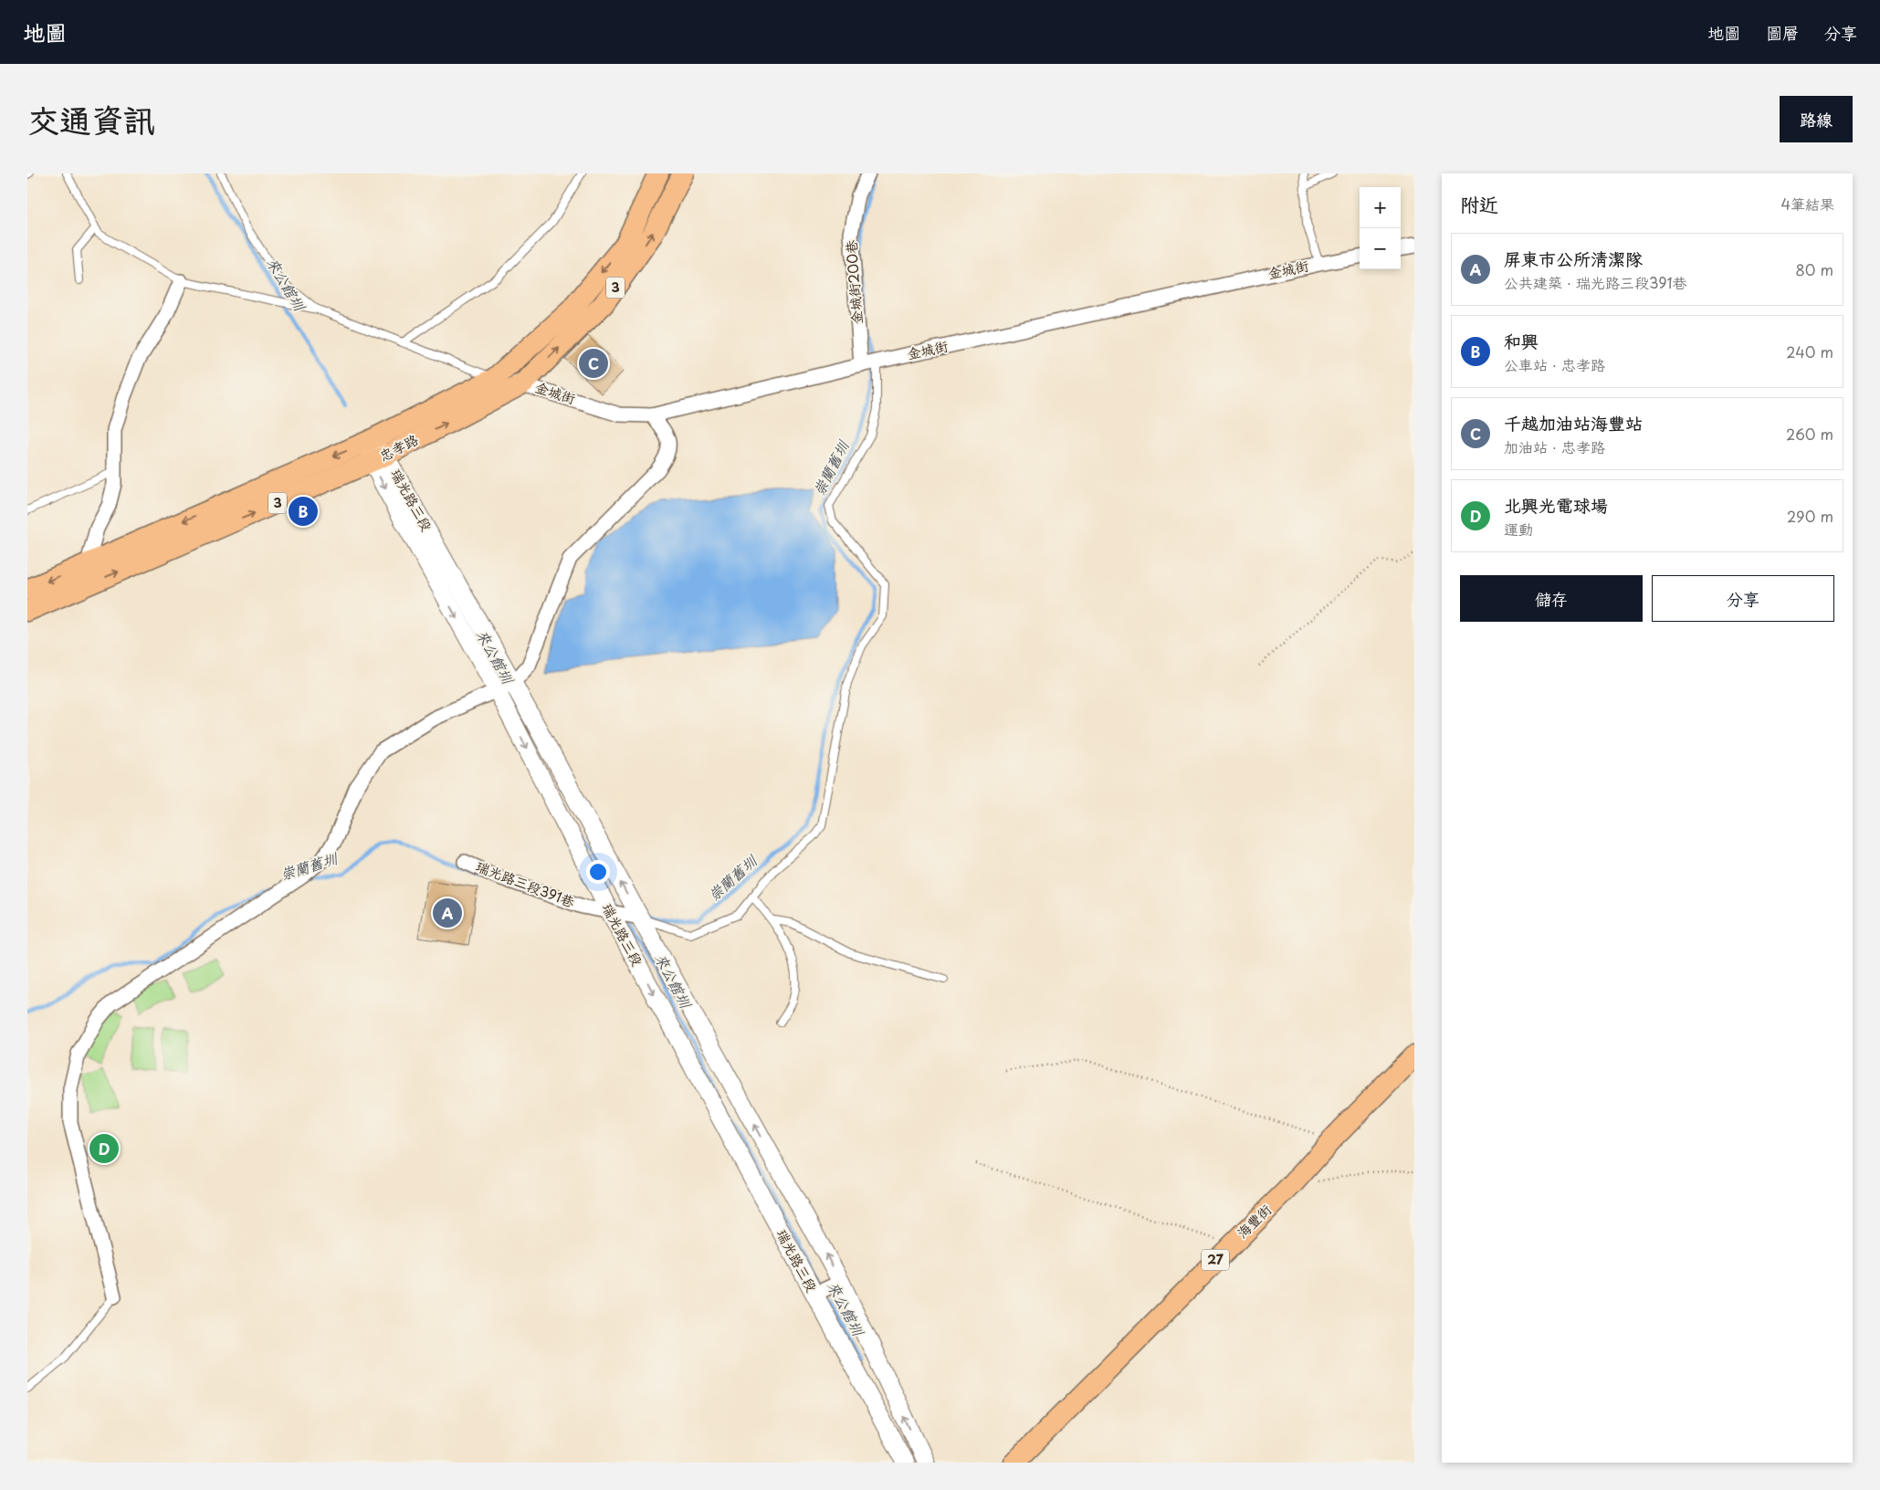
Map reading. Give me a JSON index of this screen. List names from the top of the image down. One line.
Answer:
{"streets":{"main road":["3","忠孝路","海豐街","27"],"street":["金城街","金城街200巷","瑞光路三段","瑞光路三段391巷"]},"crossings":[["金城街","金城街200巷"],["金城街","忠孝路"],["忠孝路","瑞光路三段"],["瑞光路三段","瑞光路三段391巷"]],"water":["來公館圳","崇蘭舊圳"],"page":{"header":"地圖","nav":["地圖","圖層","分享"],"title":"交通資訊","buttons":["路線",["儲存","分享"]],"heading":["附近","4筆結果"],"map_buttons":["+","−"],"list":[{"mark":"A","name":"屏東市公所清潔隊","note":"公共建築 · 瑞光路三段391巷","value":"80 m"},{"mark":"B","name":"和興","note":"公車站 · 忠孝路","value":"240 m"},{"mark":"C","name":"千越加油站海豐站","note":"加油站 · 忠孝路","value":"260 m"},{"mark":"D","name":"北興光電球場","note":"運動","value":"290 m"}],"pins":["C","B","A","D"]}}
